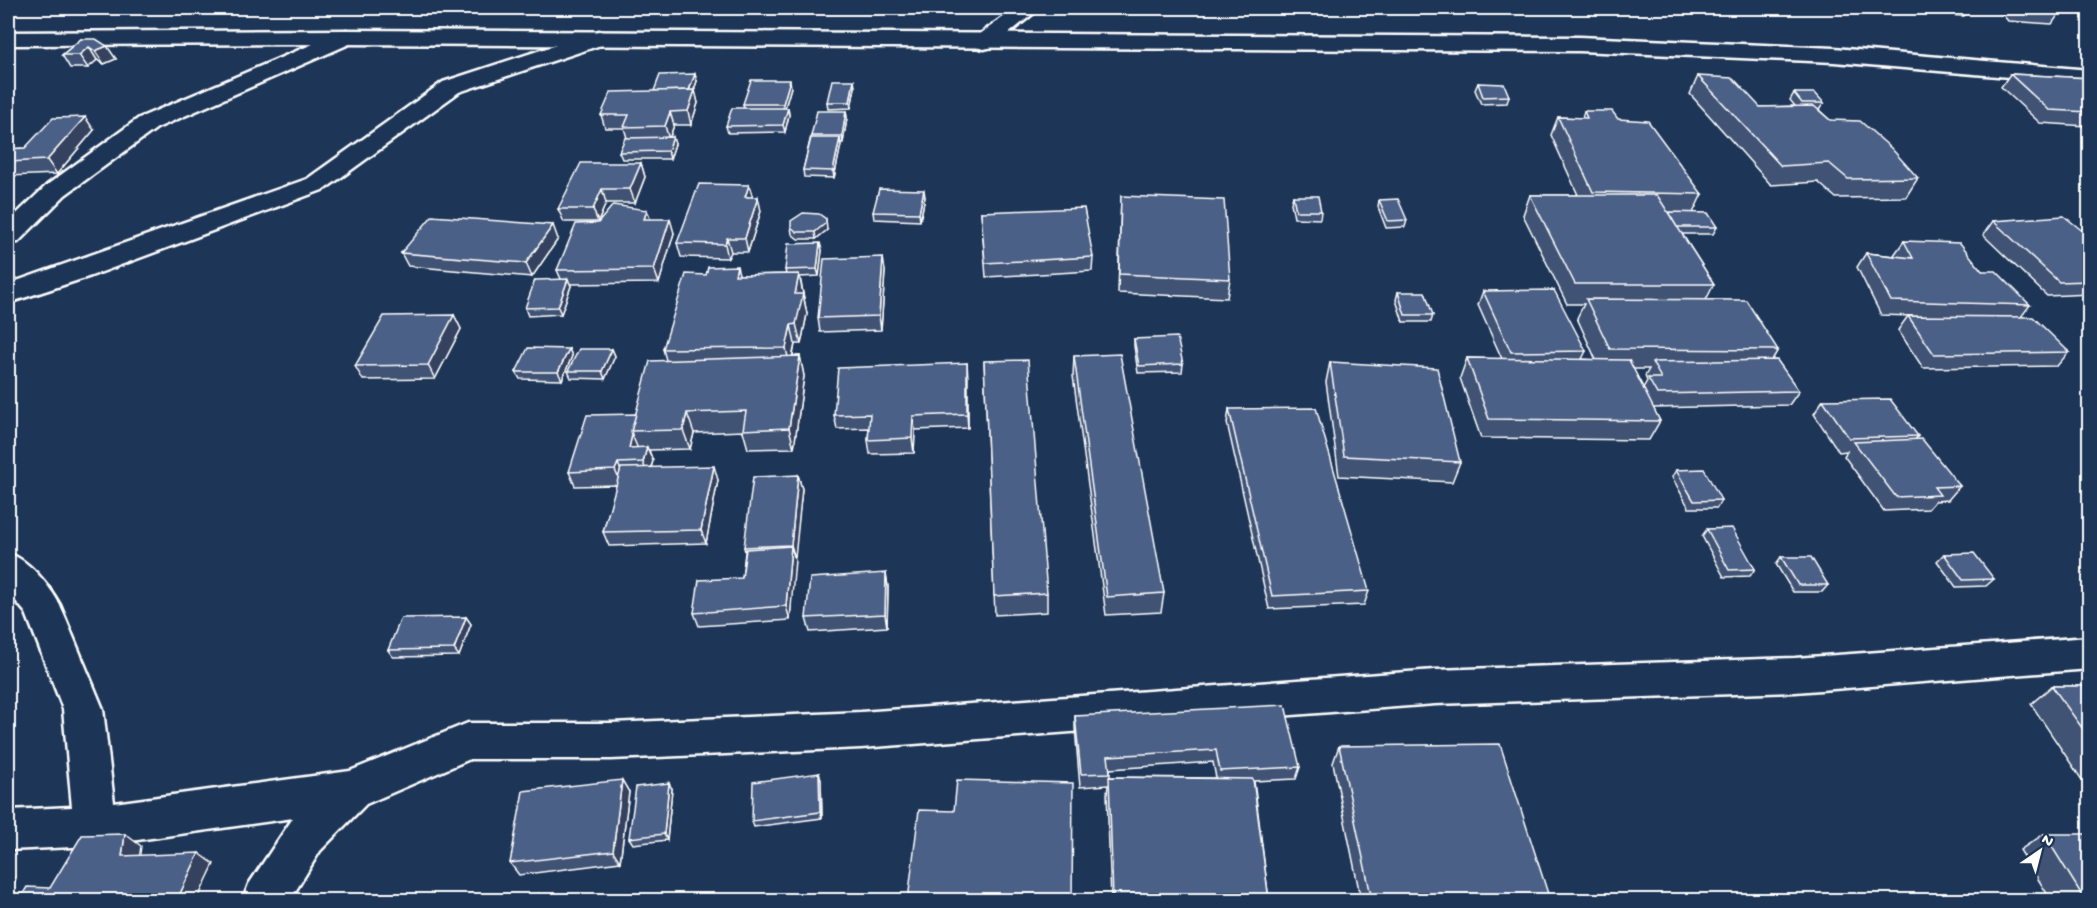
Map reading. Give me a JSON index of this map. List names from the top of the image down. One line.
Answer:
{"north":"top right"}
